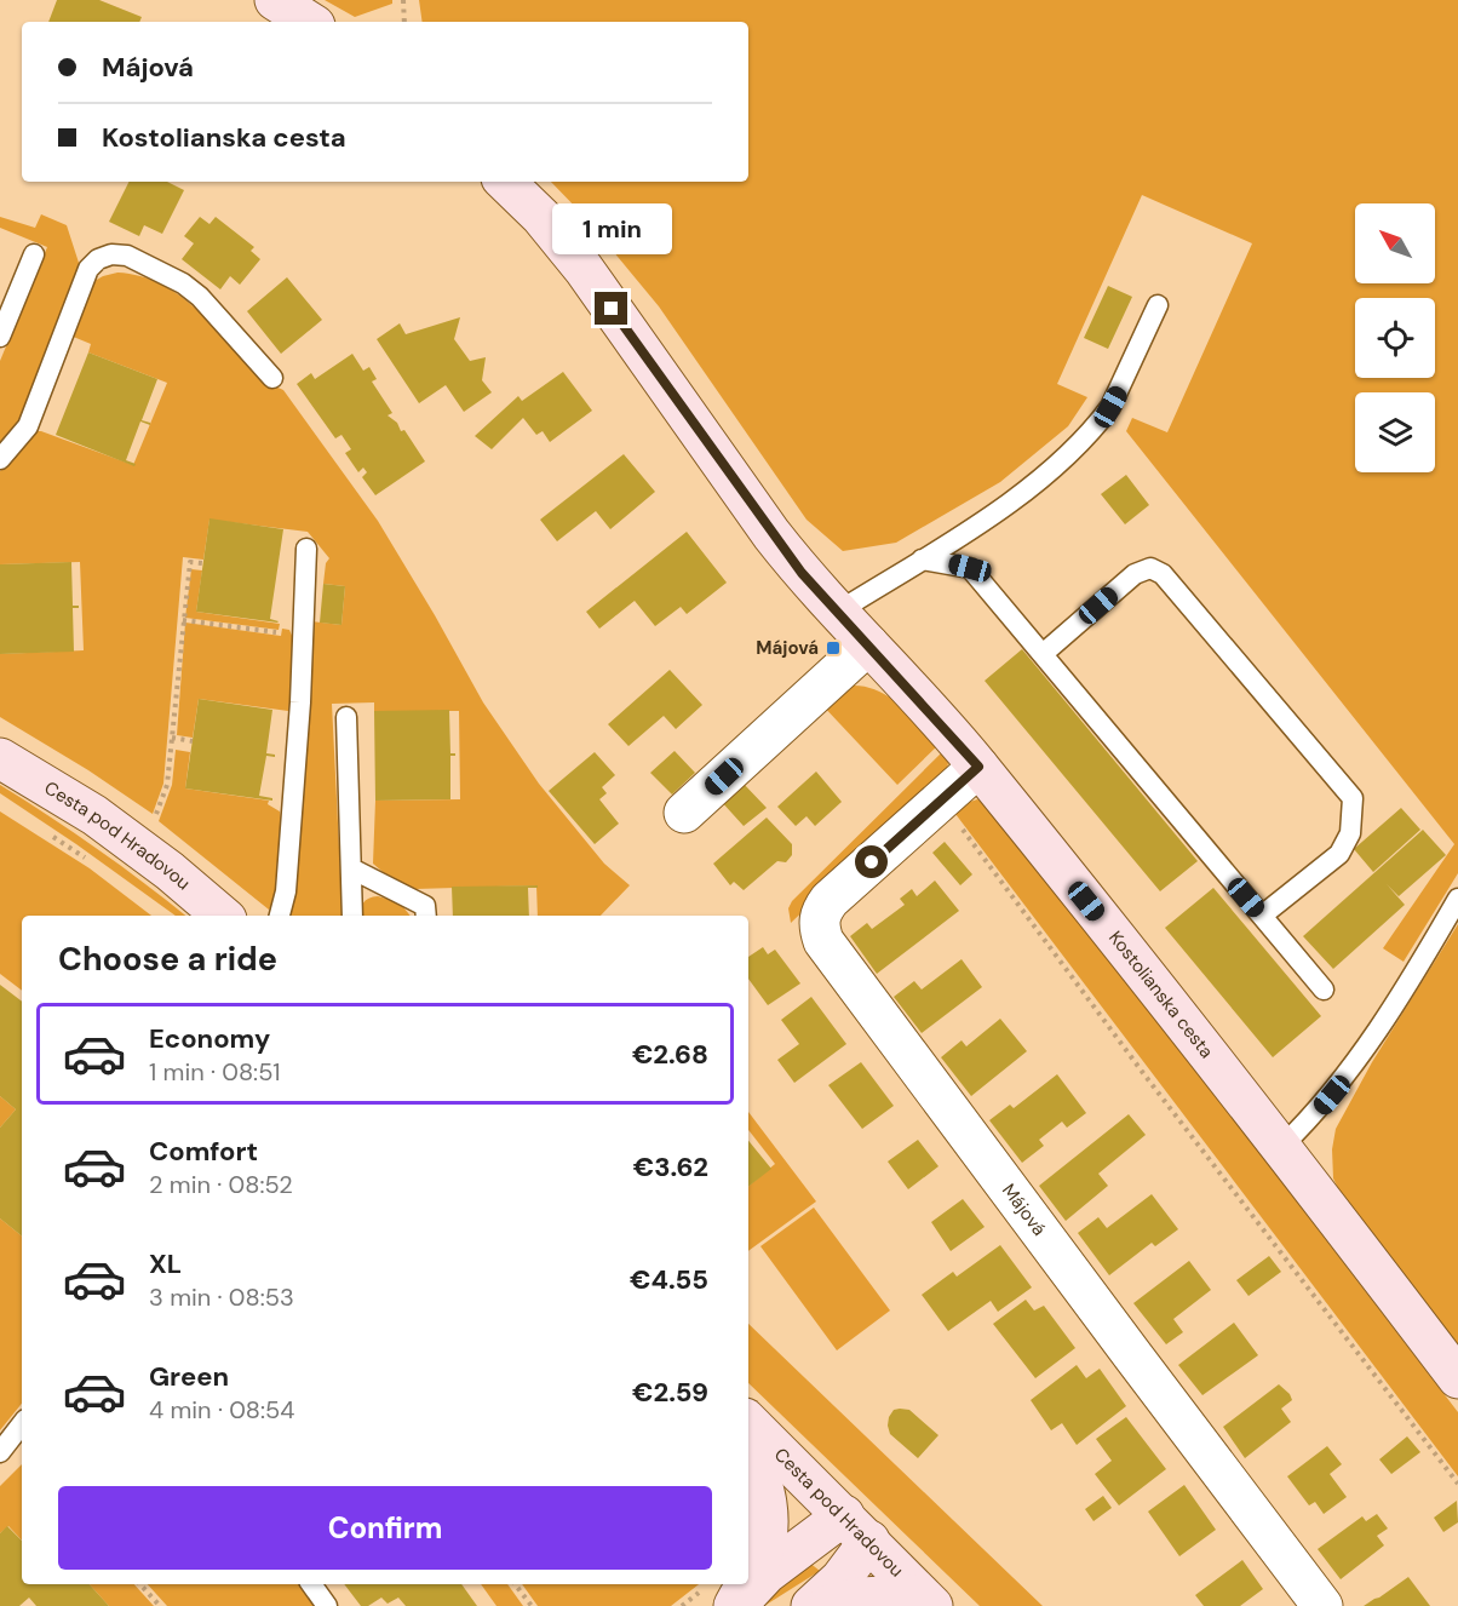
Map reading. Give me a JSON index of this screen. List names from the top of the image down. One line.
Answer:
{"streets":{"street":["Cesta pod Hradovou","Kostolianska cesta","Májová"]},"crossings":[["Kostolianska cesta","Májová"]],"places":{"transit":["Májová"]},"north":"top left","page":{"banner":["Májová","Kostolianska cesta"],"bubble":"1 min","heading":"Choose a ride","list":[{"name":"Economy","note":"1 min · 08:51","value":"€2.68"},{"name":"Comfort","note":"2 min · 08:52","value":"€3.62"},{"name":"XL","note":"3 min · 08:53","value":"€4.55"},{"name":"Green","note":"4 min · 08:54","value":"€2.59"}],"buttons":"Confirm"}}
